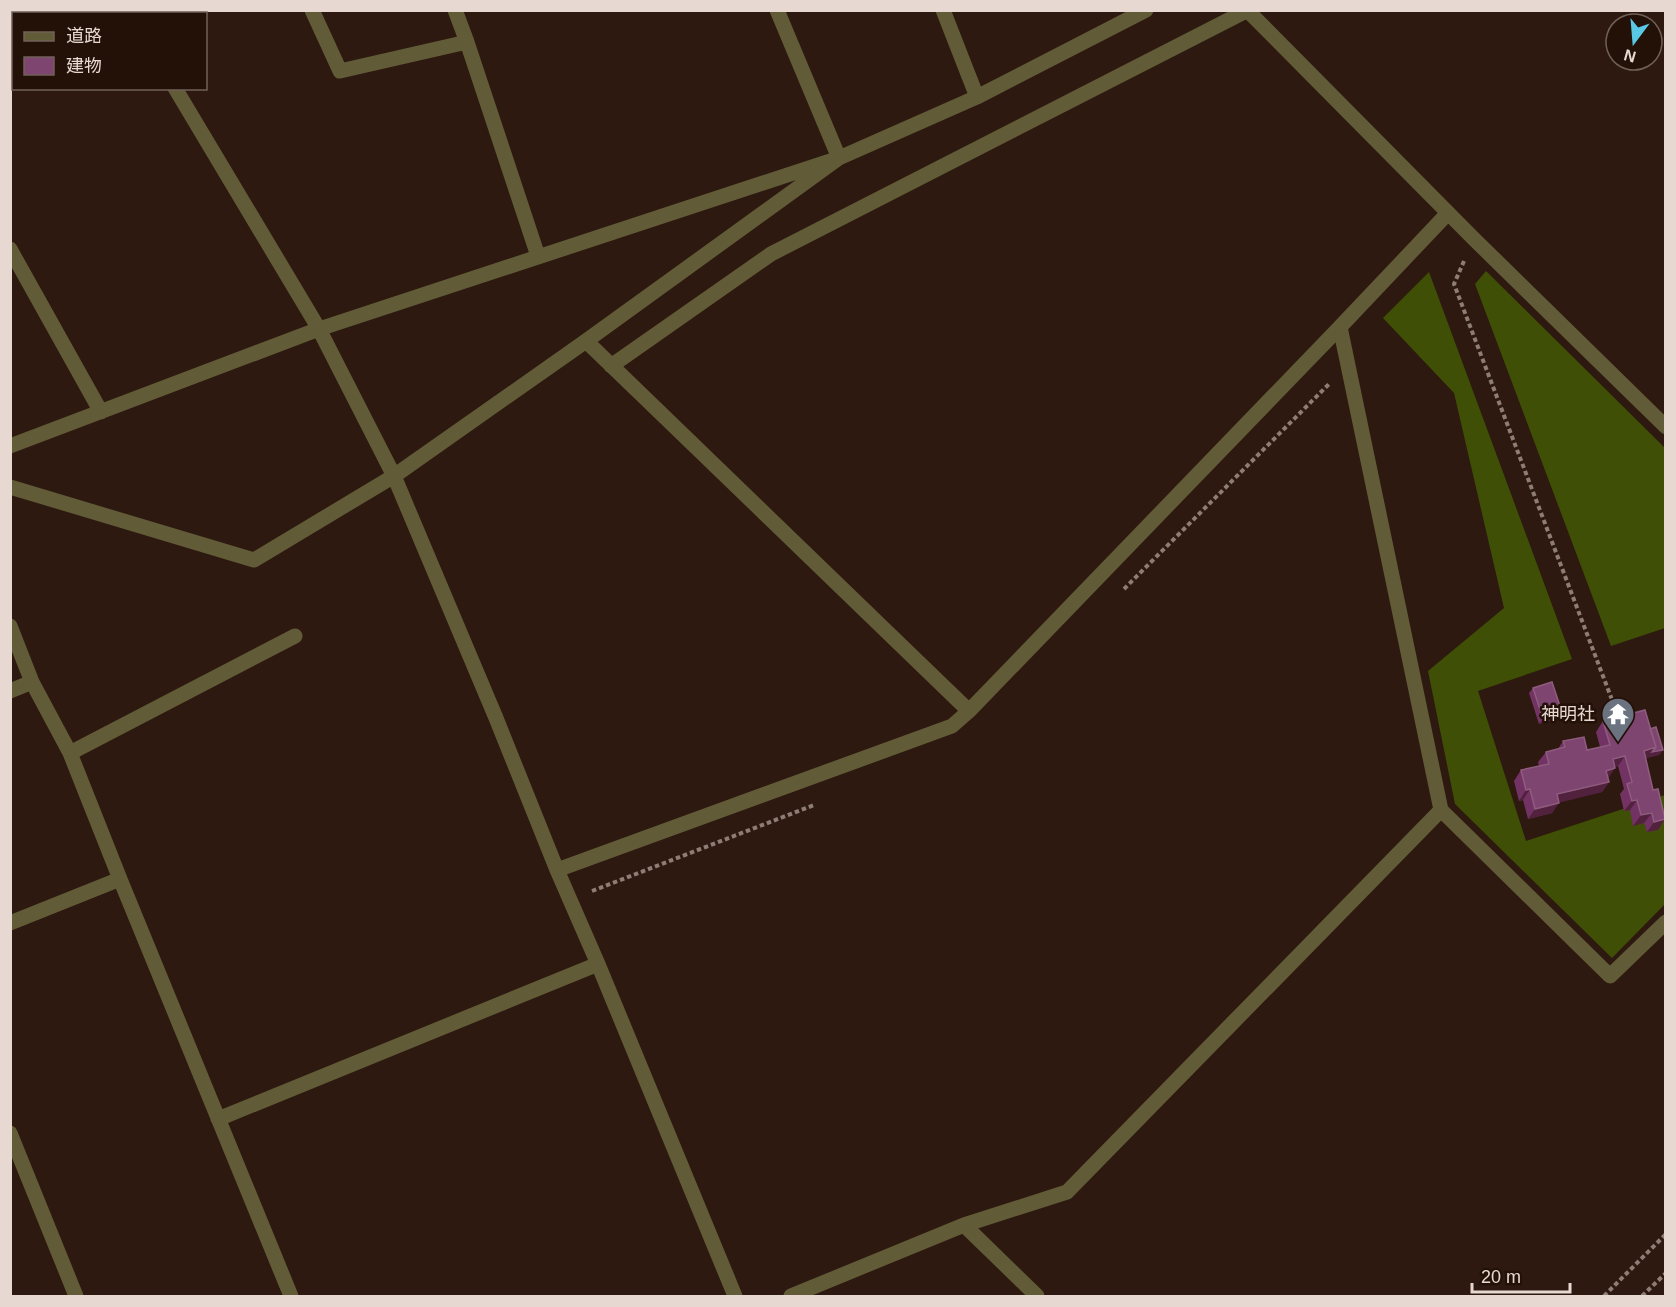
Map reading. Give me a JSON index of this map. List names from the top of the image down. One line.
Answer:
{"places":{"temple":["神明社"]},"legend":["道路","建物"],"scale_bar":"20 m","north":"bottom"}
